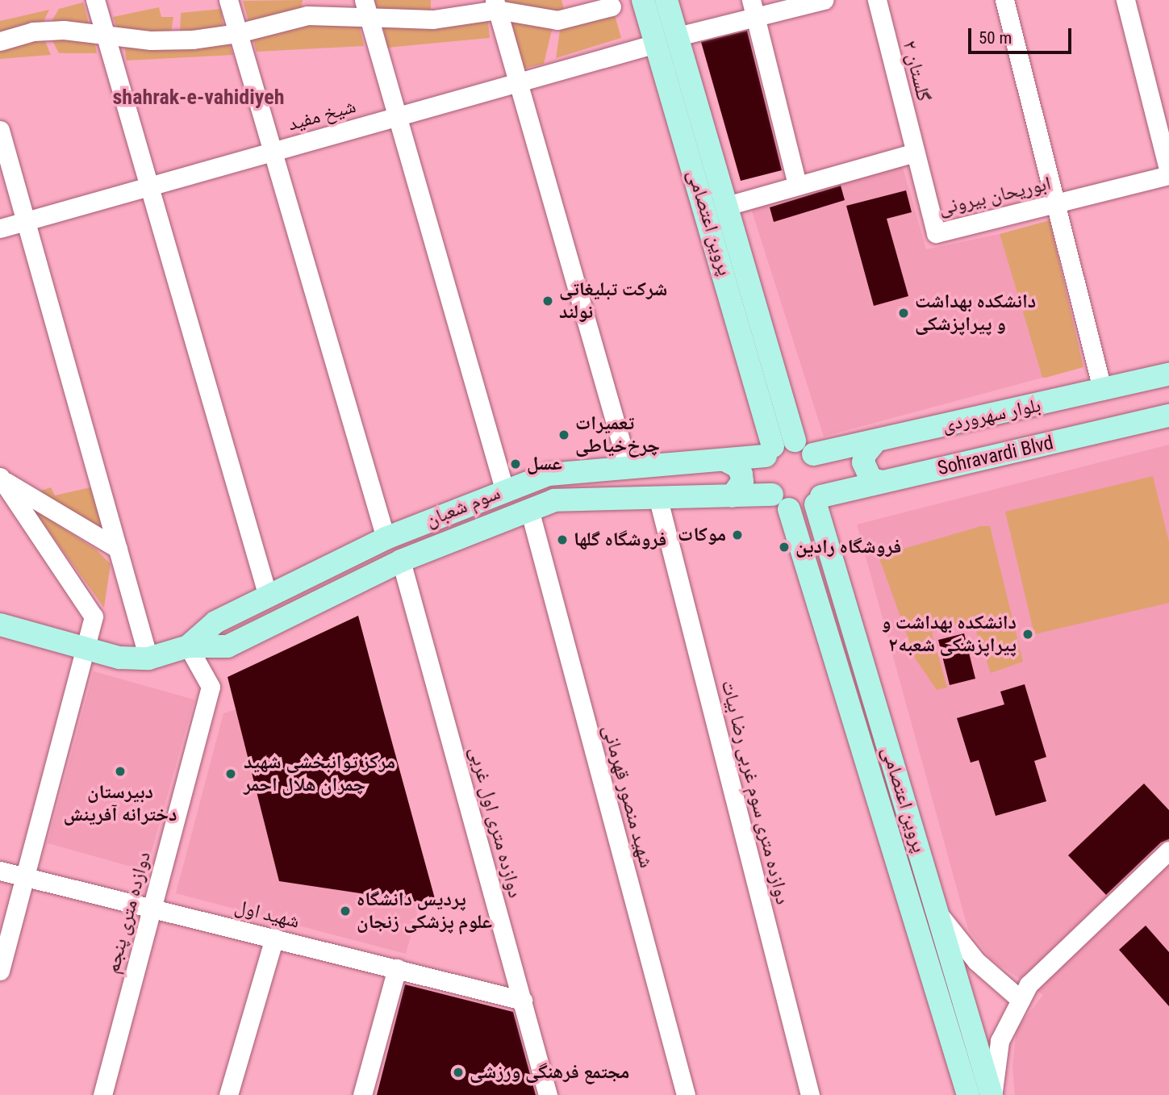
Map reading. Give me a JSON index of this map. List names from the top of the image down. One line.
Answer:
{"streets":{"main road":["پروین اعتصامی","بلوار سهروردی","Sohravardi Blvd","سوم شعبان"],"street":["گلستان ۲","شیخ مفید","ابوریحان بیرونی","دوازده متری سوم غربی رضا بیات","شهید منصور قهرمانی","دوازده متری اول غربی","دوازده متری پنجم","شهید اول"]},"crossings":[["گلستان ۲","ابوریحان بیرونی"],["شیخ مفید","پروین اعتصامی"],["پروین اعتصامی","بلوار سهروردی"],["پروین اعتصامی","Sohravardi Blvd"],["پروین اعتصامی","سوم شعبان"],["بلوار سهروردی","Sohravardi Blvd"],["بلوار سهروردی","سوم شعبان"],["Sohravardi Blvd","سوم شعبان"],["سوم شعبان","دوازده متری سوم غربی رضا بیات"],["سوم شعبان","شهید منصور قهرمانی"],["سوم شعبان","دوازده متری اول غربی"],["سوم شعبان","دوازده متری پنجم"],["دوازده متری اول غربی","شهید اول"],["دوازده متری پنجم","شهید اول"]],"districts":["shahrak-e-vahidiyeh"],"places":["شرکت تبلیغاتی نولند","دانشکده بهداشت و پیراپزشکی","تعمیرات چرخ‌خیاطی","عسل","موکات","فروشگاه گلها","فروشگاه رادین","دانشکده بهداشت و پیراپزشکى شعبه۲","دبیرستان دخترانه آفرینش","مرکز توانبخشی شهید چمران هلال احمر","پردیس دانشگاه علوم پزشکى زنجان","مجتمع فرهنگی ورزشی"],"scale_bar":"50 m"}
